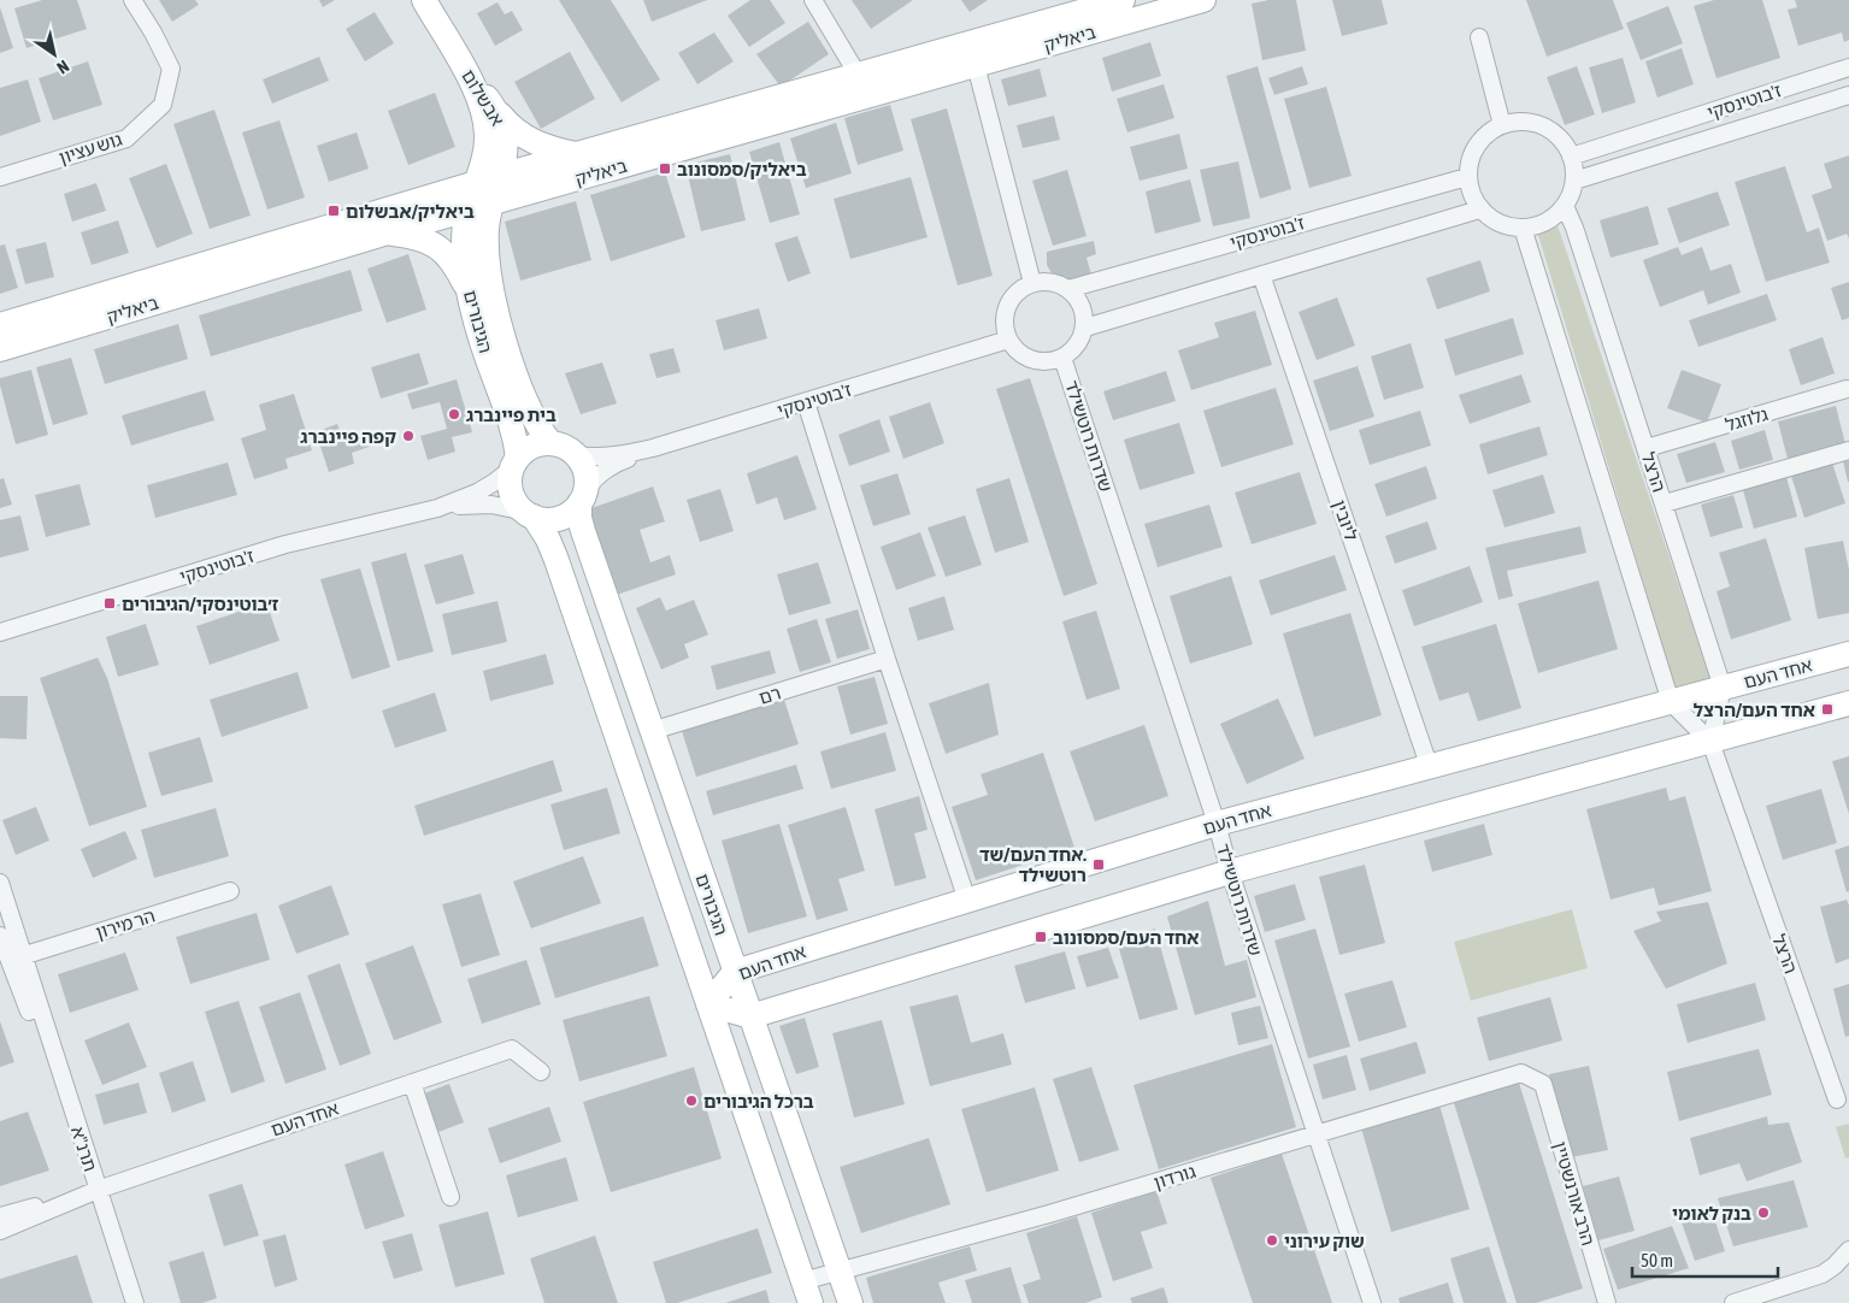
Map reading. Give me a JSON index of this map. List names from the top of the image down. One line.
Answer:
{"streets":{"street":["ביאליק","אבשלום","ז'בוטינסקי","גוש עציון","הגיבורים","גלוזגל","שדרות רוטשילד","הרצל","ליובין","אחד העם","רם","הר מירון","תרנ\"א","גורדון","הרב אורנשטיין"]},"crossings":[["ביאליק","אבשלום"],["ביאליק","הגיבורים"],["אבשלום","הגיבורים"],["ז'בוטינסקי","הגיבורים"],["ז'בוטינסקי","שדרות רוטשילד"],["ז'בוטינסקי","הרצל"],["הגיבורים","אחד העם"],["הגיבורים","רם"],["הגיבורים","גורדון"],["גלוזגל","הרצל"],["שדרות רוטשילד","אחד העם"],["שדרות רוטשילד","גורדון"],["הרצל","אחד העם"],["ליובין","אחד העם"],["אחד העם","תרנ\"א"],["הר מירון","תרנ\"א"],["גורדון","הרב אורנשטיין"]],"places":{"transit":["ביאליק/סמסונוב","ביאליק/אבשלום","ז׳בוטינסקי/הגיבורים","אחד העם/הרצל","אחד העם/שד. רוטשילד","אחד העם/סמסונוב"],"other":["בית פיינברג","קפה פיינברג","ברכל הגיבורים","בנק לאומי","שוק עירוני"]},"scale_bar":"50 m","north":"bottom right"}
